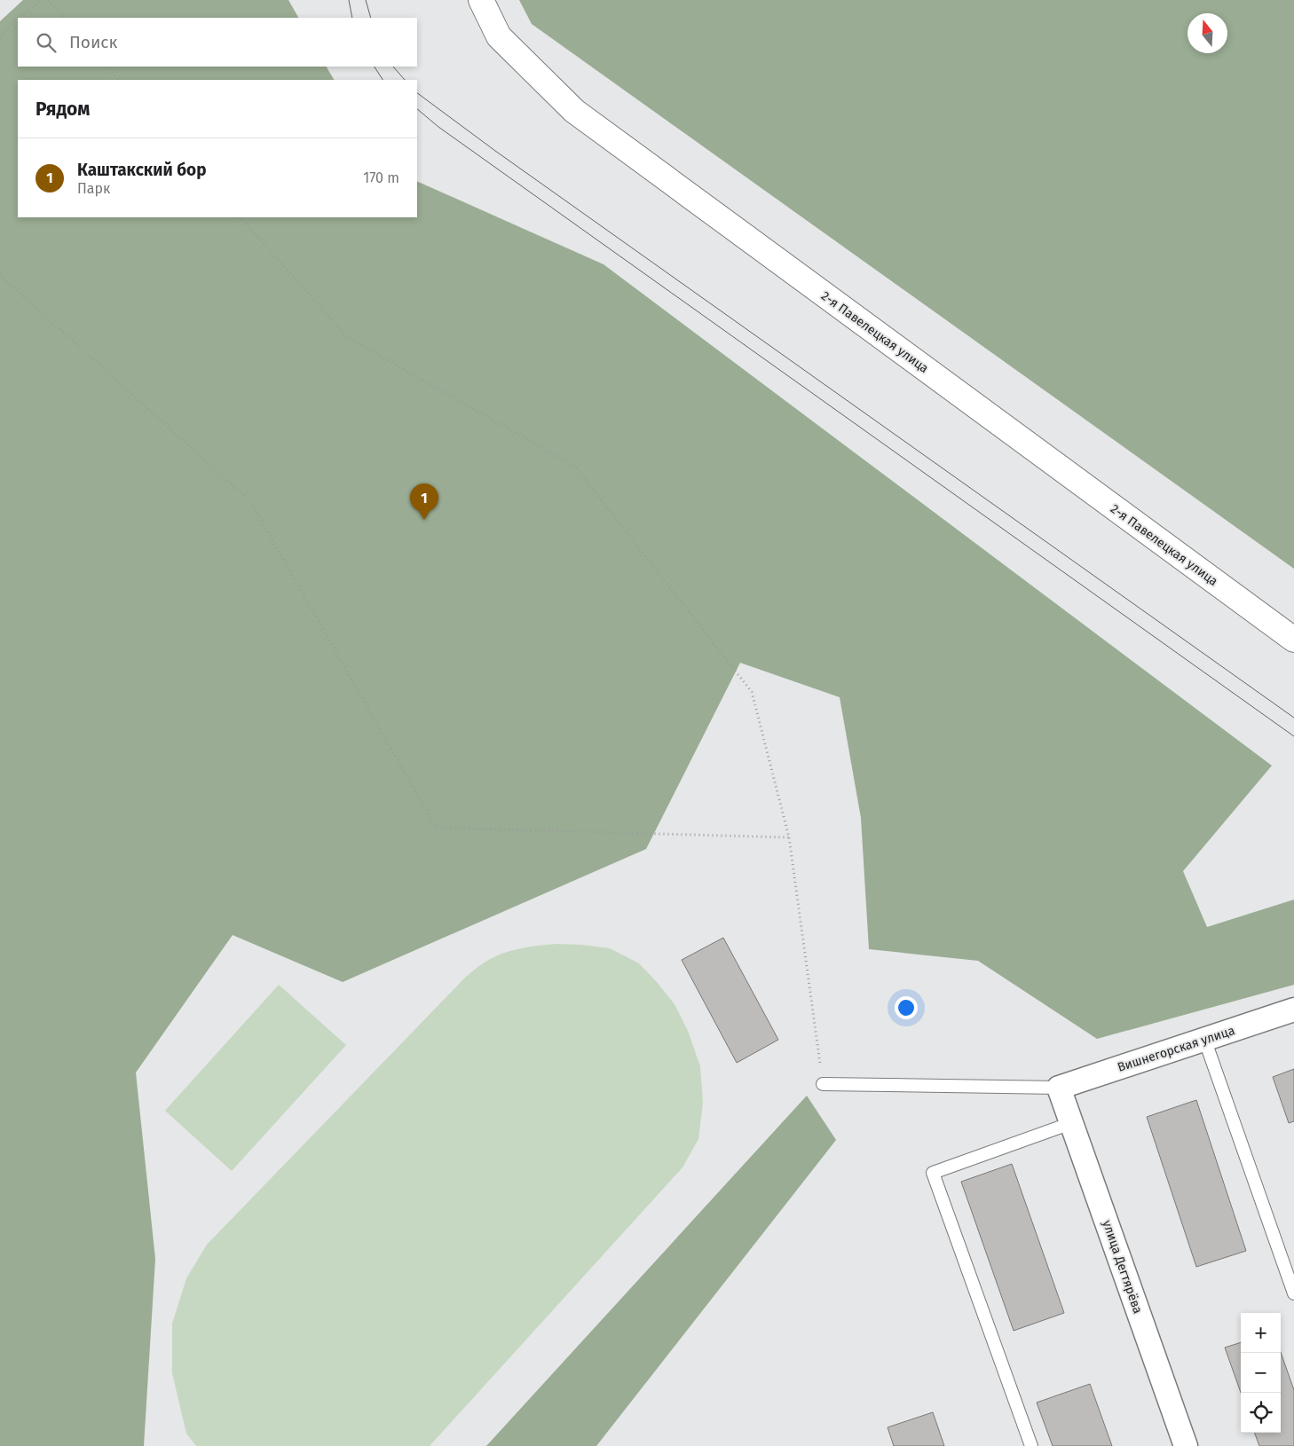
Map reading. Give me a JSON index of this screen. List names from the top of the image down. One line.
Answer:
{"streets":{"main road":["2-я Павелецкая улица"],"street":["Вишнегорская улица","улица Дегтярёва"]},"crossings":[["Вишнегорская улица","улица Дегтярёва"]],"north":"top","page":{"search":"Поиск","heading":"Рядом","list":[{"mark":"1","name":"Каштакский бор","note":"Парк","value":"170 m"}],"pins":"1","map_buttons":["+","−"]}}
